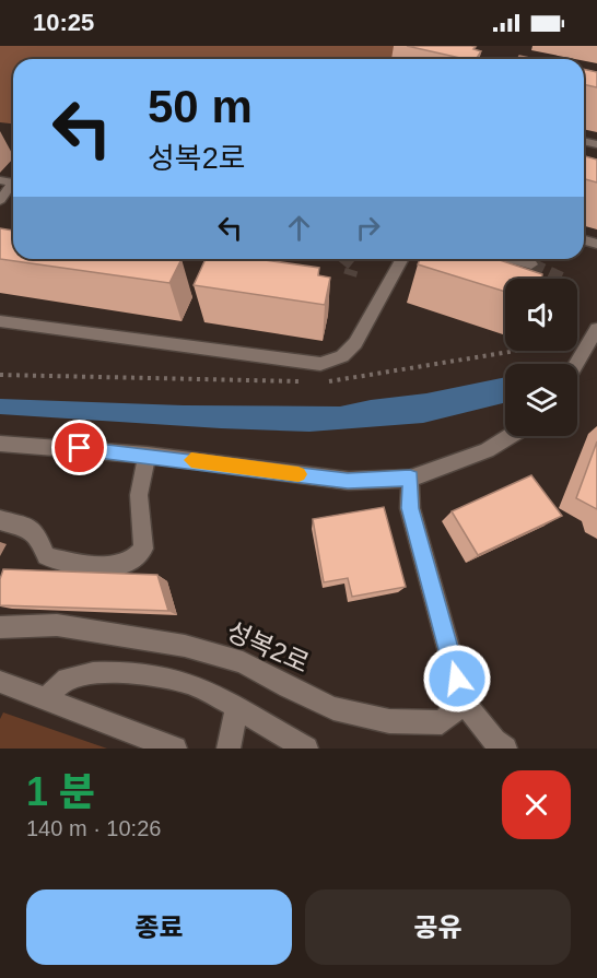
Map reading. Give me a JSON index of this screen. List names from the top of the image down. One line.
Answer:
{"streets":{"street":["성복2로"]},"page":{"status":"10:25","turn":["50 m","성복2로"],"heading":["1 분","140 m · 10:26"],"buttons":["종료","공유"]}}
